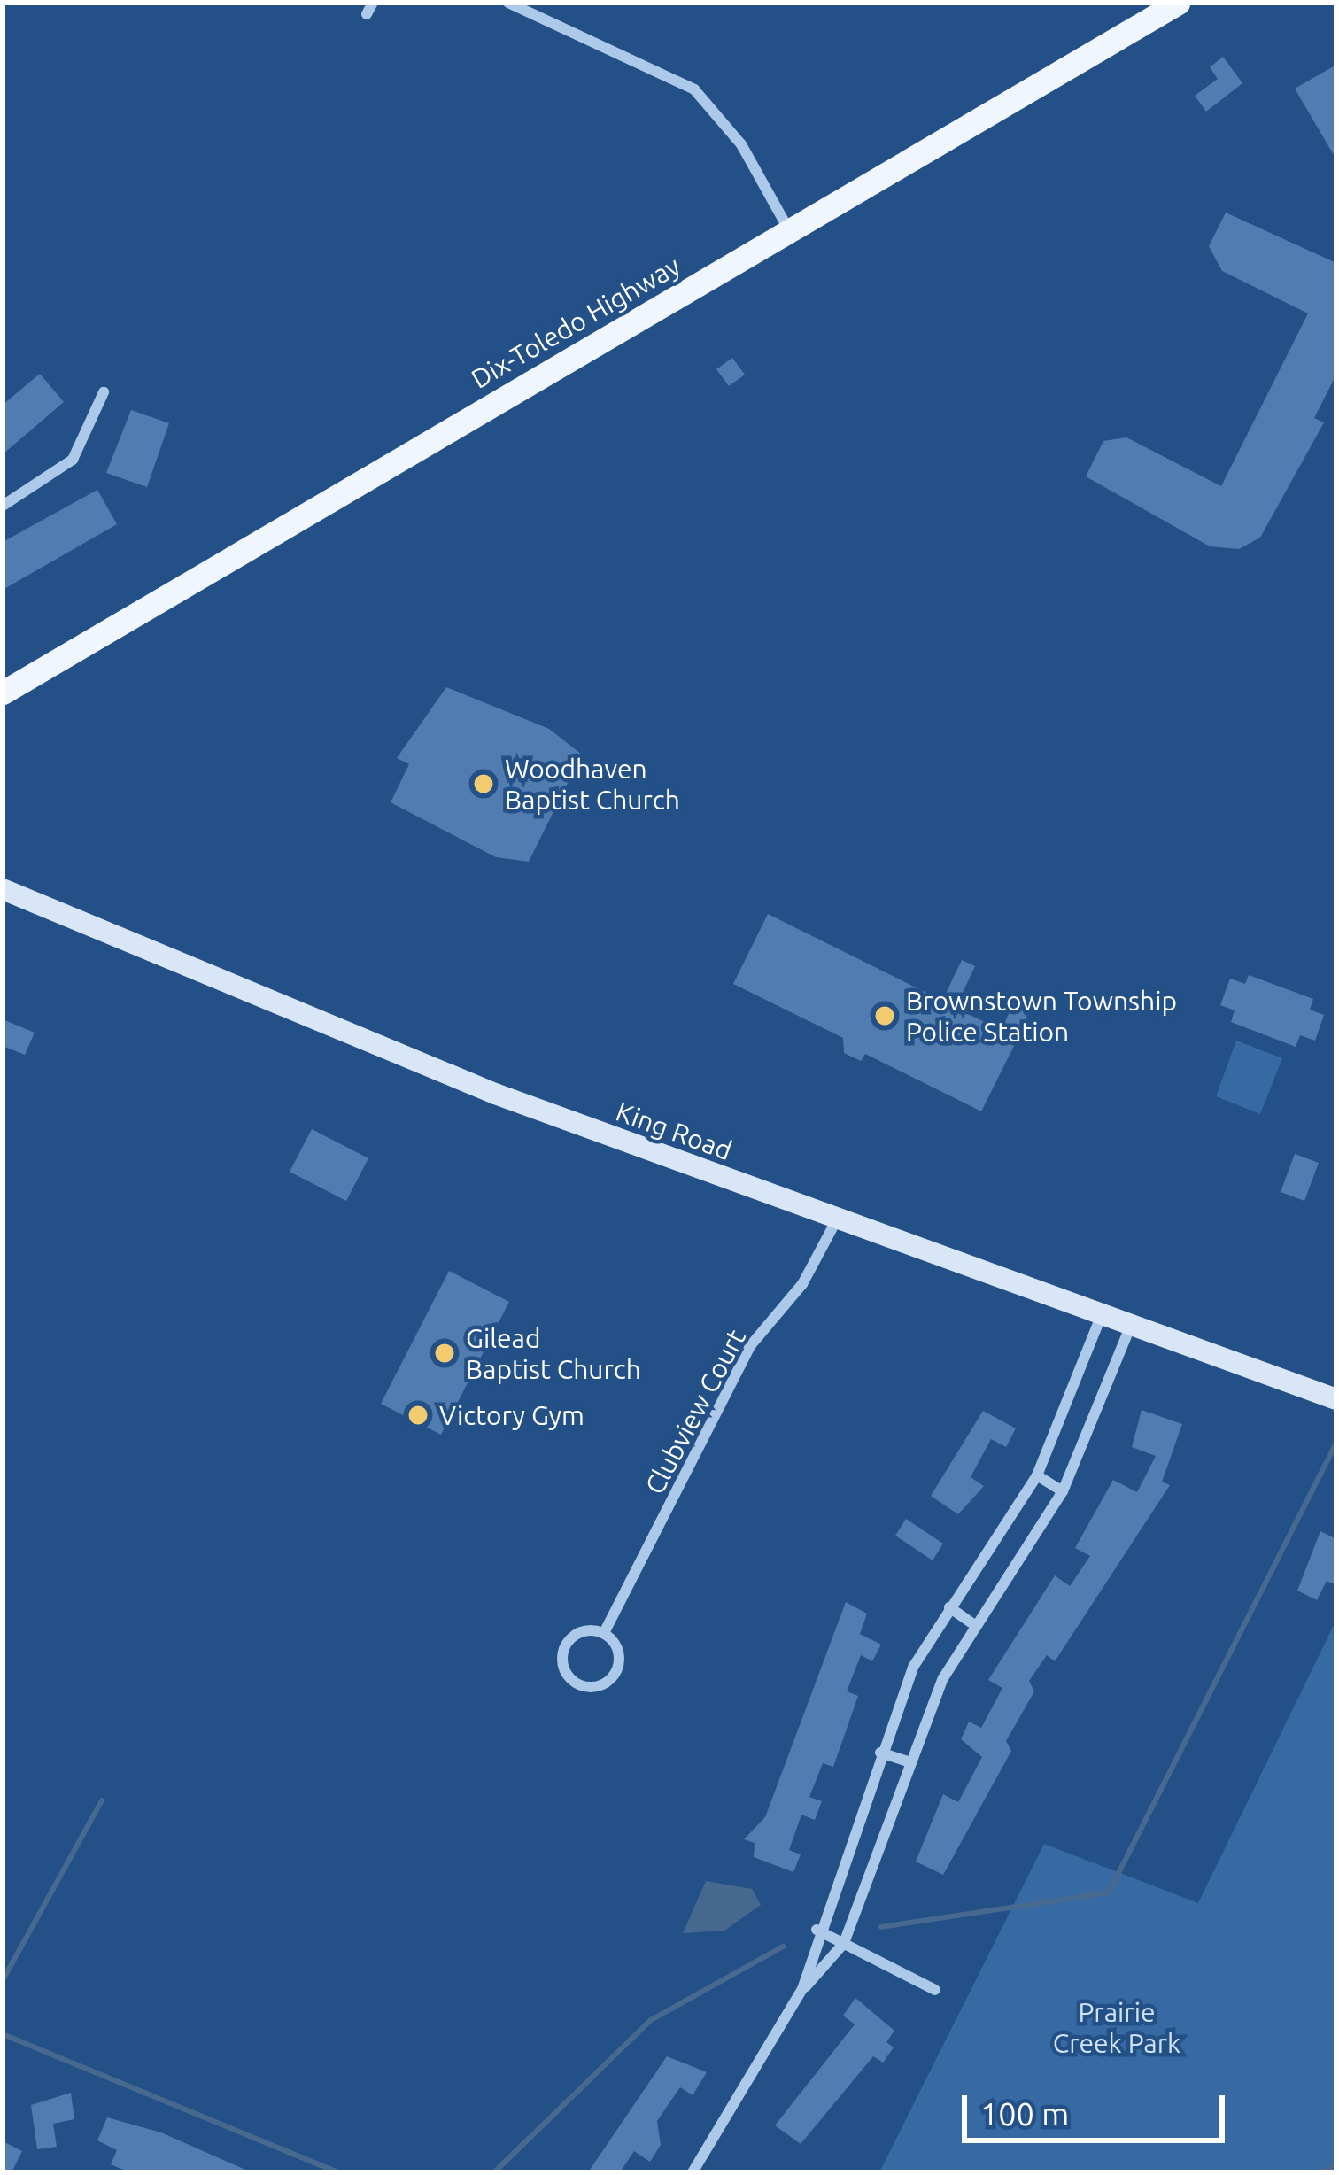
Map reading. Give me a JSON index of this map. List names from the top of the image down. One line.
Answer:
{"streets":{"main road":["Dix-Toledo Highway","King Road"],"street":["Clubview Court"]},"crossings":[["King Road","Clubview Court"]],"parks":["Prairie Creek Park"],"places":["Woodhaven Baptist Church","Brownstown Township Police Station","Gilead Baptist Church","Victory Gym"],"scale_bar":"100 m"}
